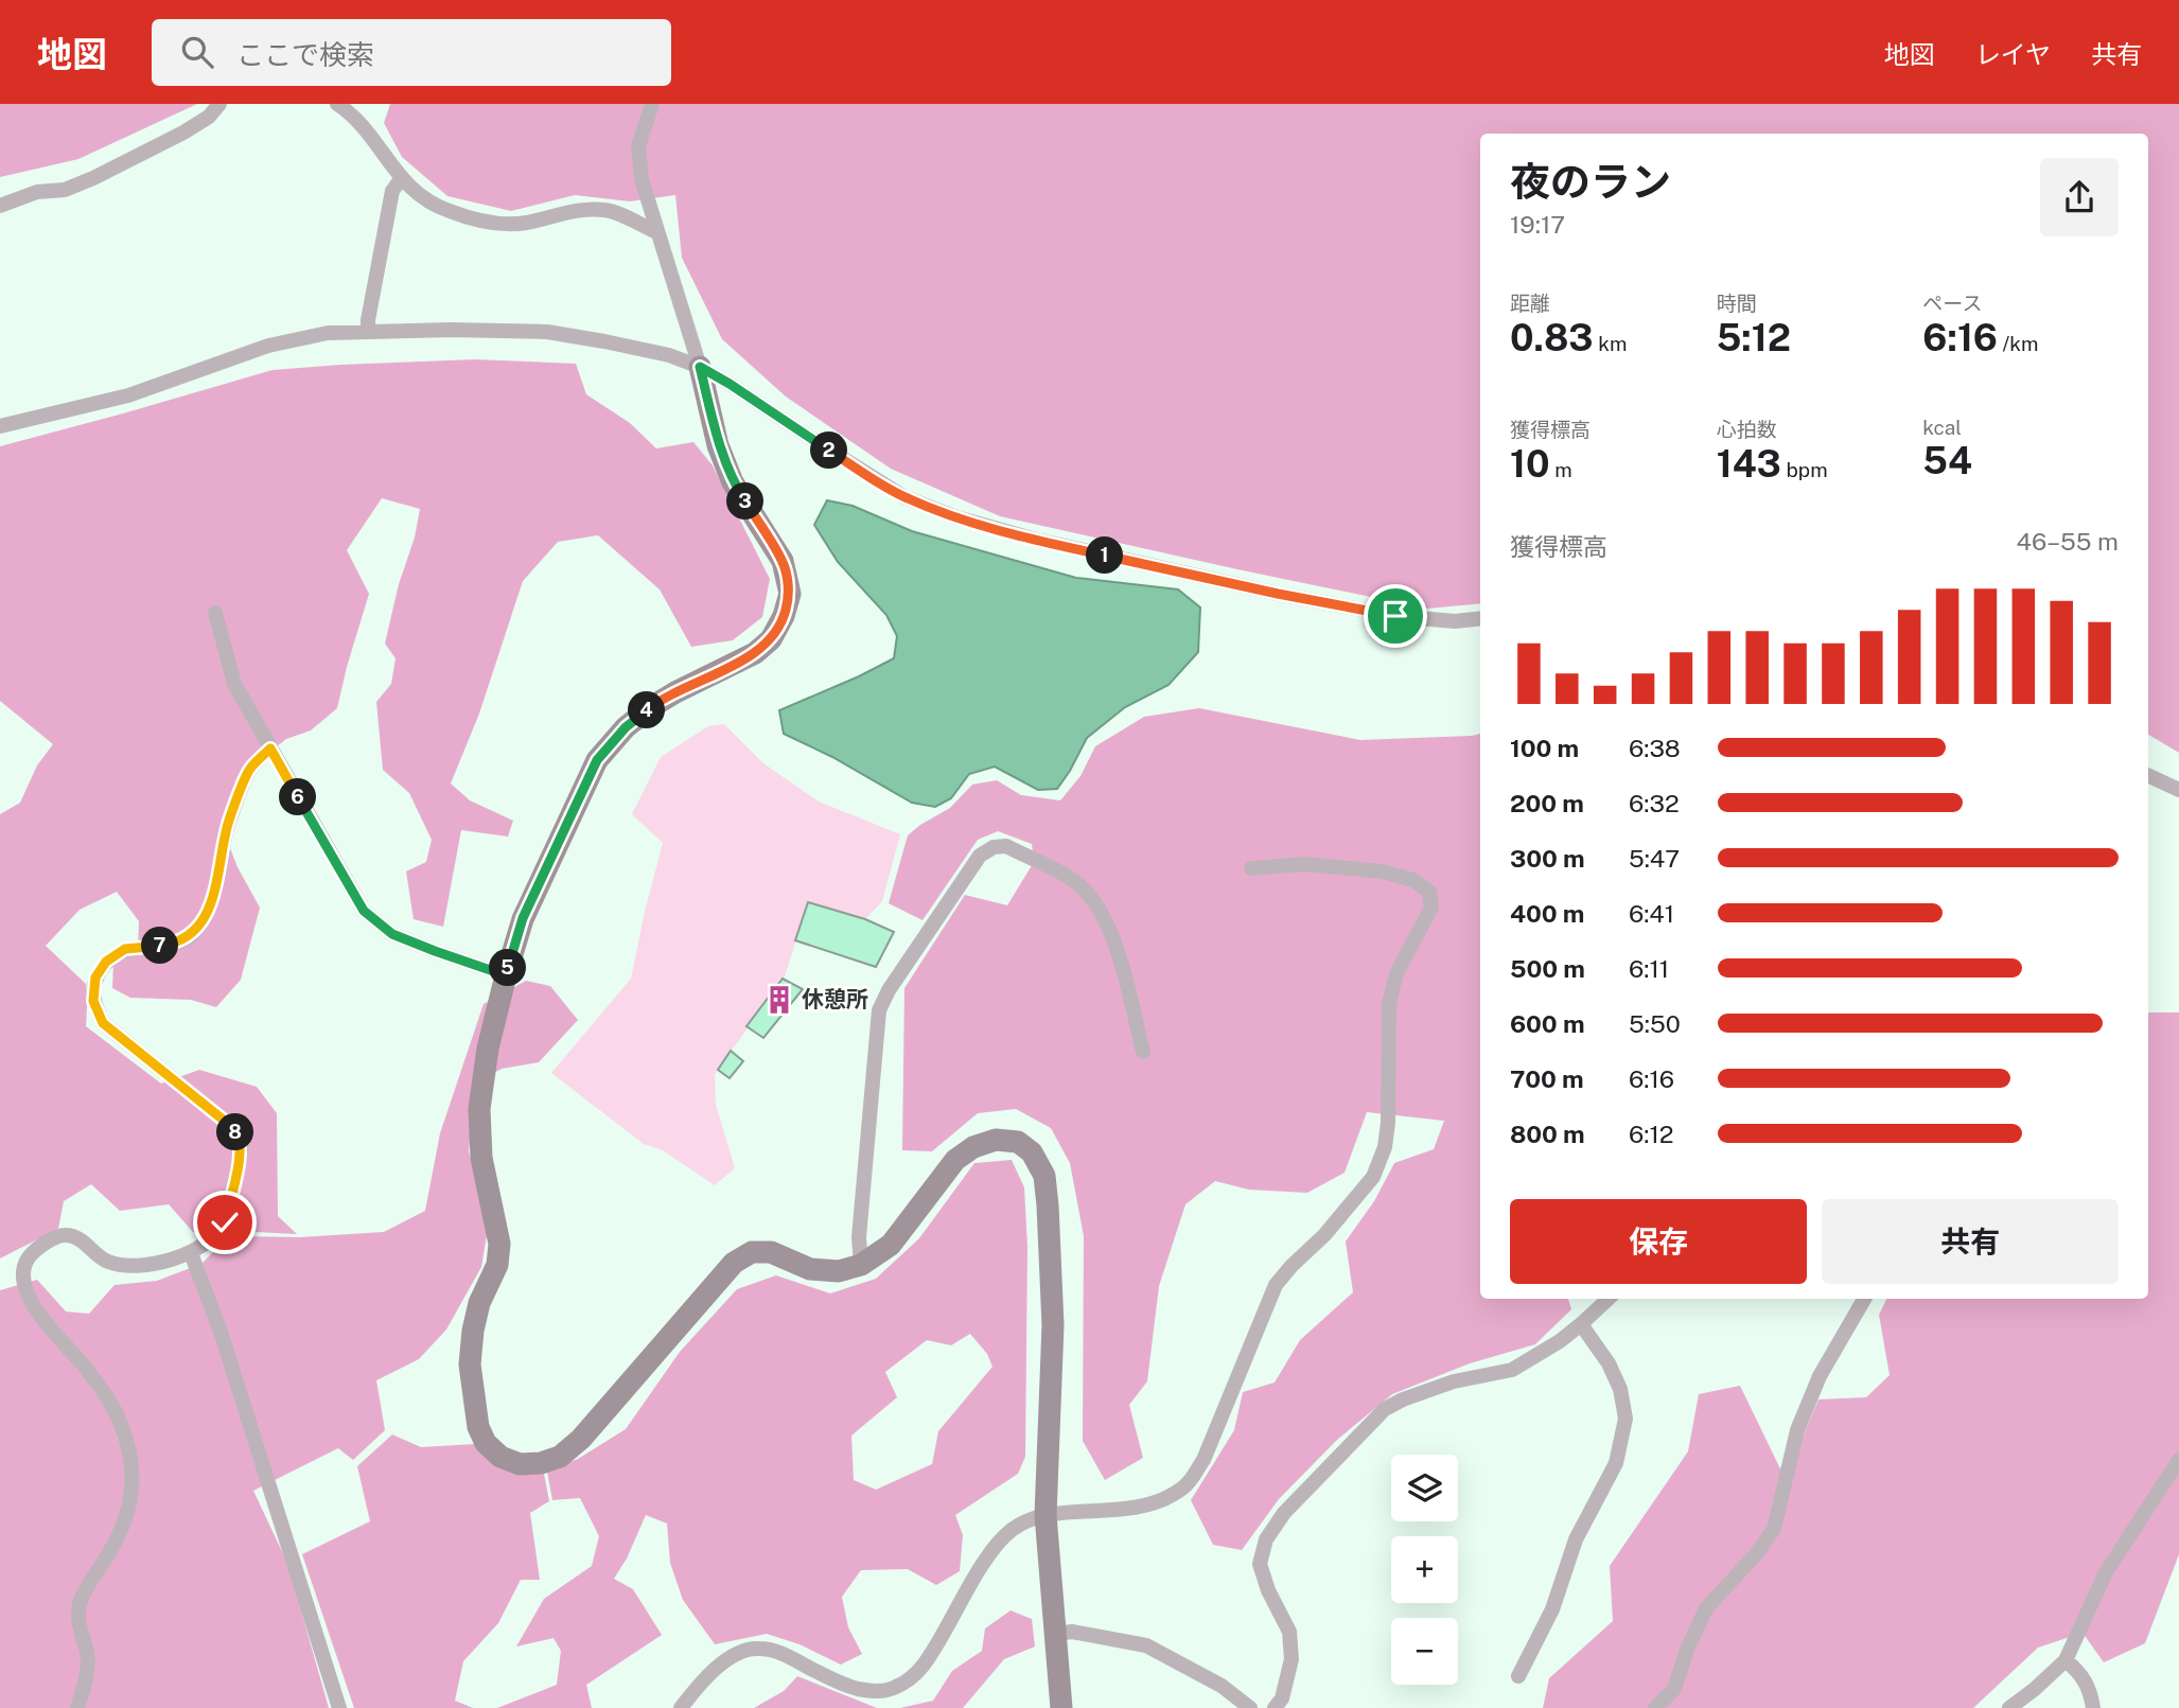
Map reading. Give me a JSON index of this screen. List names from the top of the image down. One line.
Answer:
{"places":{"building":["休憩所"]},"page":{"header":"地図","search":"ここで検索","nav":["地図","レイヤ","共有"],"heading":["夜のラン","19:17"],"stats":[["距離","0.83 km"],["時間","5:12"],["ペース","6:16 /km"],["獲得標高","10 m"],["心拍数","143 bpm"],["kcal","54"]],"pins":["2","3","1","4","6","7","5","8"],"chart":["獲得標高","46–55 m"],"list":[{"name":"100 m","note":"6:38"},{"name":"200 m","note":"6:32"},{"name":"300 m","note":"5:47"},{"name":"400 m","note":"6:41"},{"name":"500 m","note":"6:11"},{"name":"600 m","note":"5:50"},{"name":"700 m","note":"6:16"},{"name":"800 m","note":"6:12"}],"buttons":["保存","共有"],"map_buttons":["+","−"]}}
